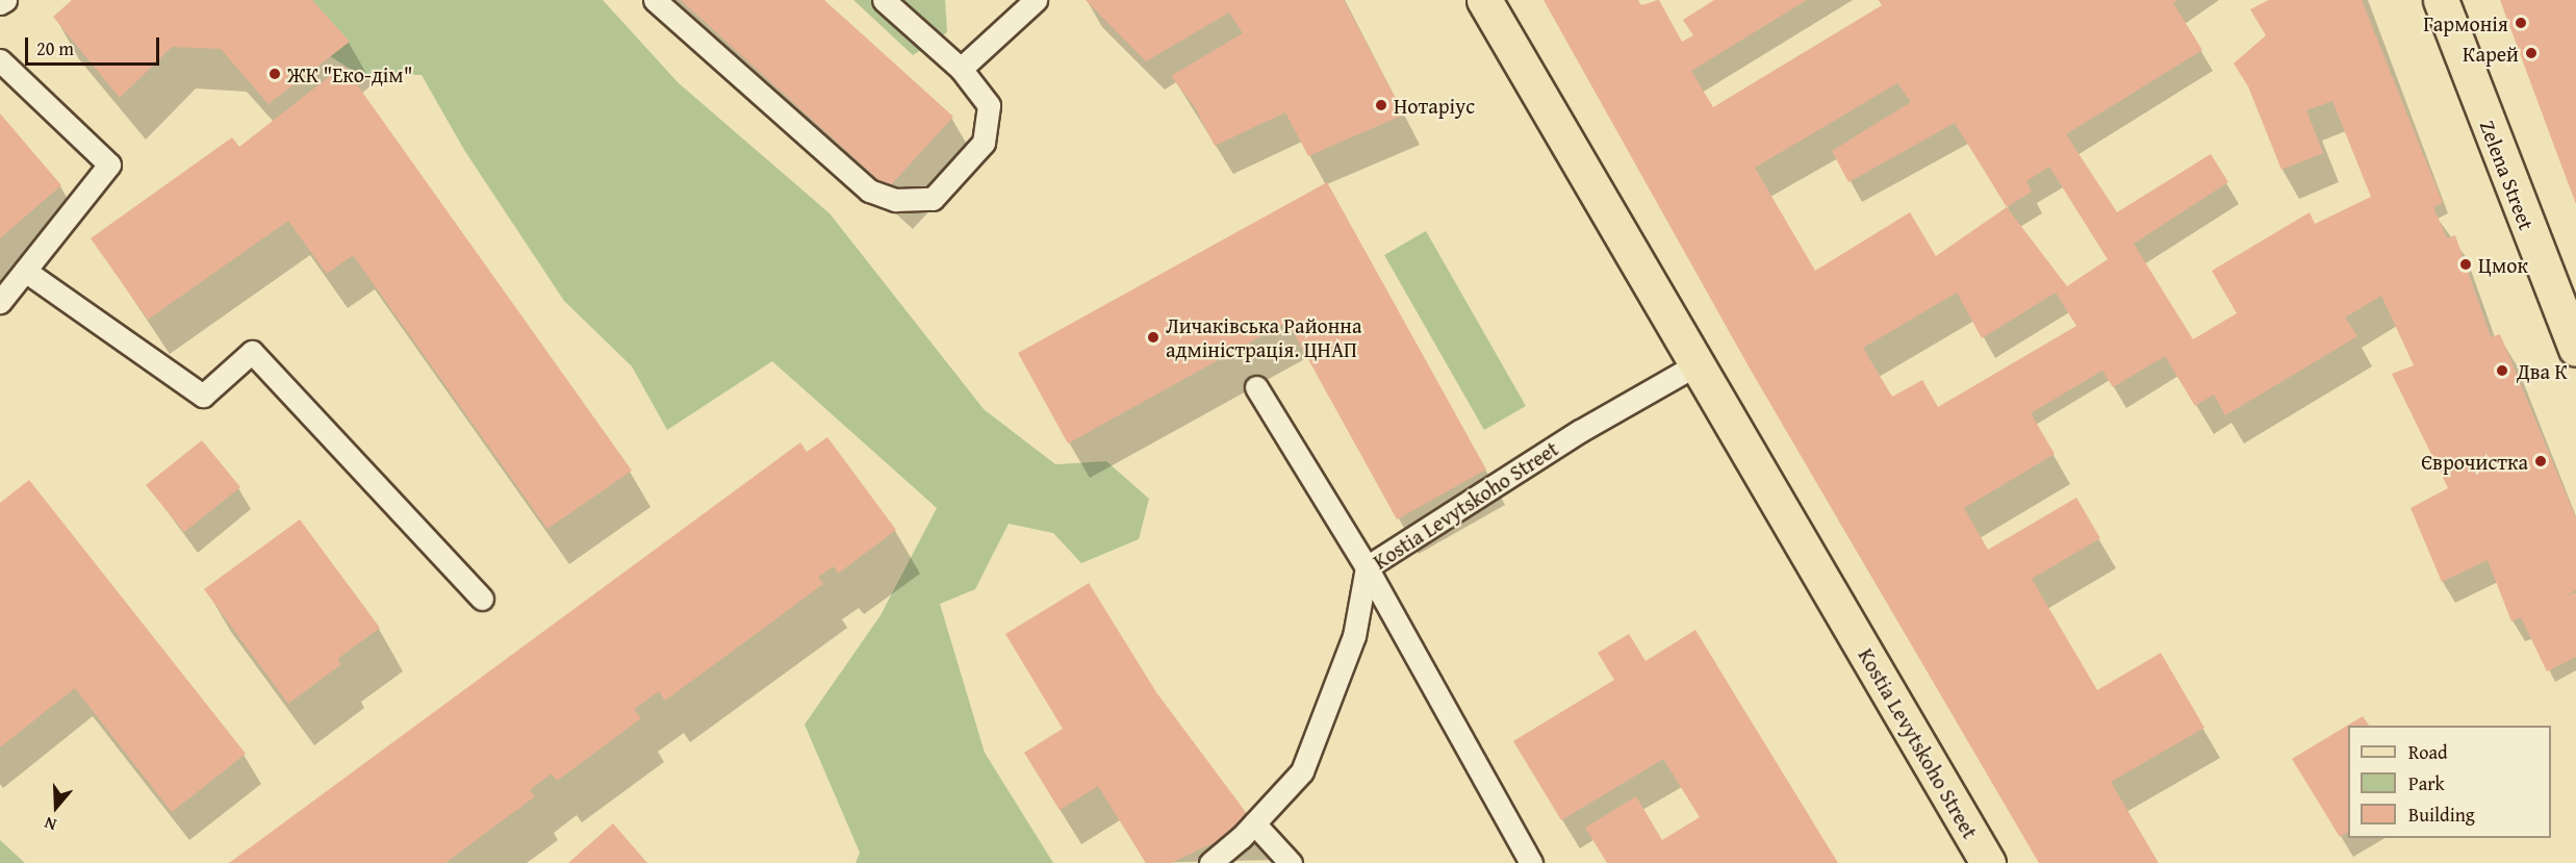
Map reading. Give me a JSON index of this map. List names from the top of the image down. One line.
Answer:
{"streets":{"main road":["Zelena Street","Kostia Levytskoho Street"]},"places":["Гармонія","Карей","ЖК \"Еко-дім\"","Нотаріус","Цмок","Личаківська Районна адміністрація. ЦНАП","Два К","Єврочистка"],"legend":["Road","Park","Building"],"scale_bar":"20 m","north":"bottom"}
